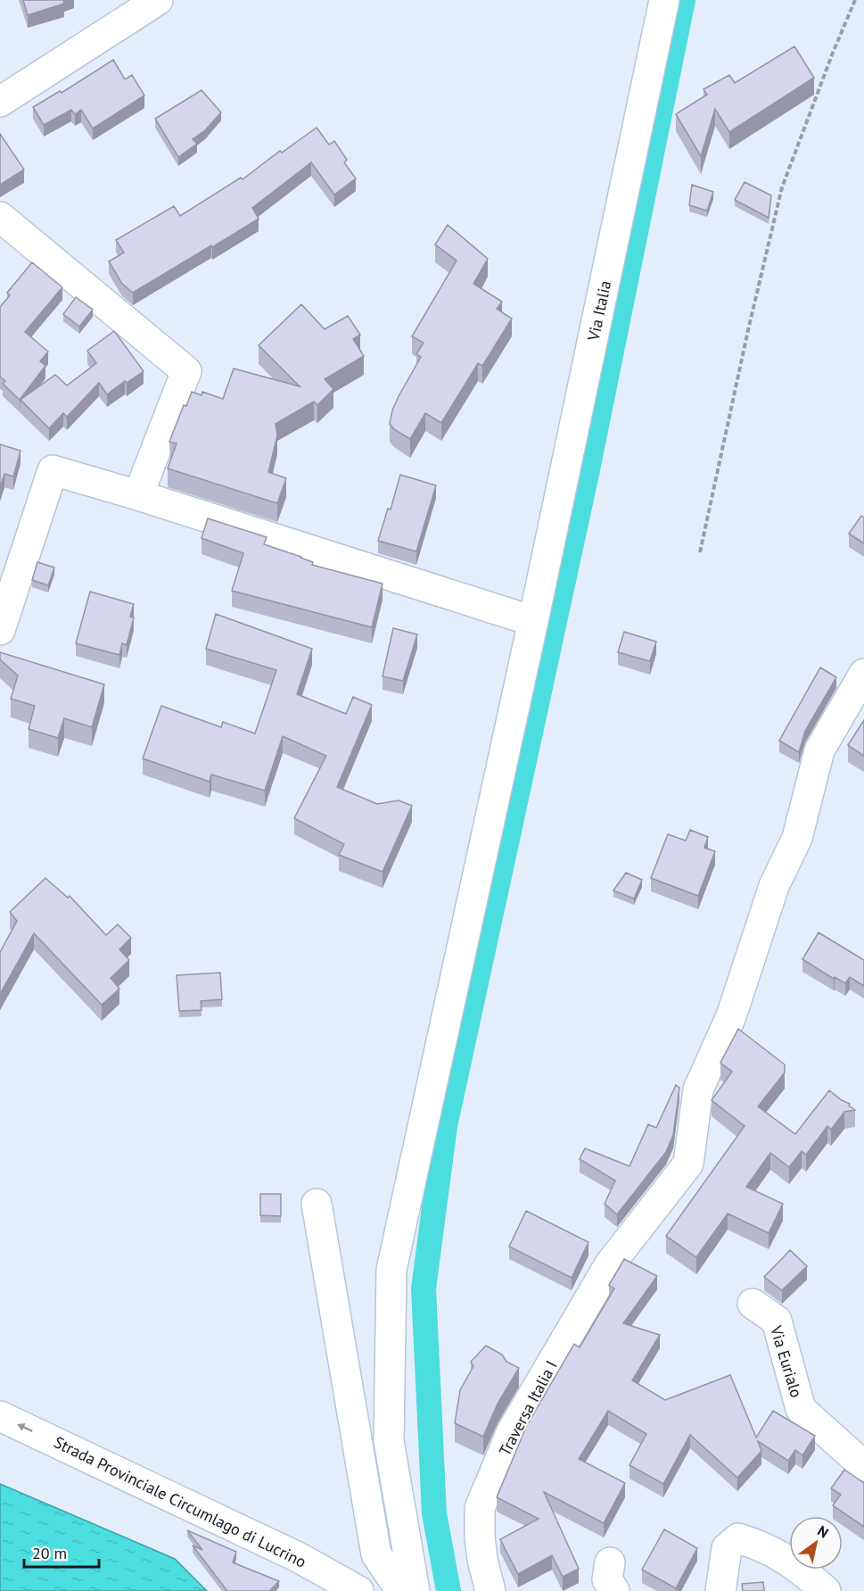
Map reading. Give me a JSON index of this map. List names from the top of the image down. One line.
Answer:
{"streets":{"street":["Via Italia","Via Eurialo","Traversa Italia I","Strada Provinciale Circumlago di Lucrino"]},"one_way":["Strada Provinciale Circumlago di Lucrino"],"scale_bar":"20 m","north":"top right"}
